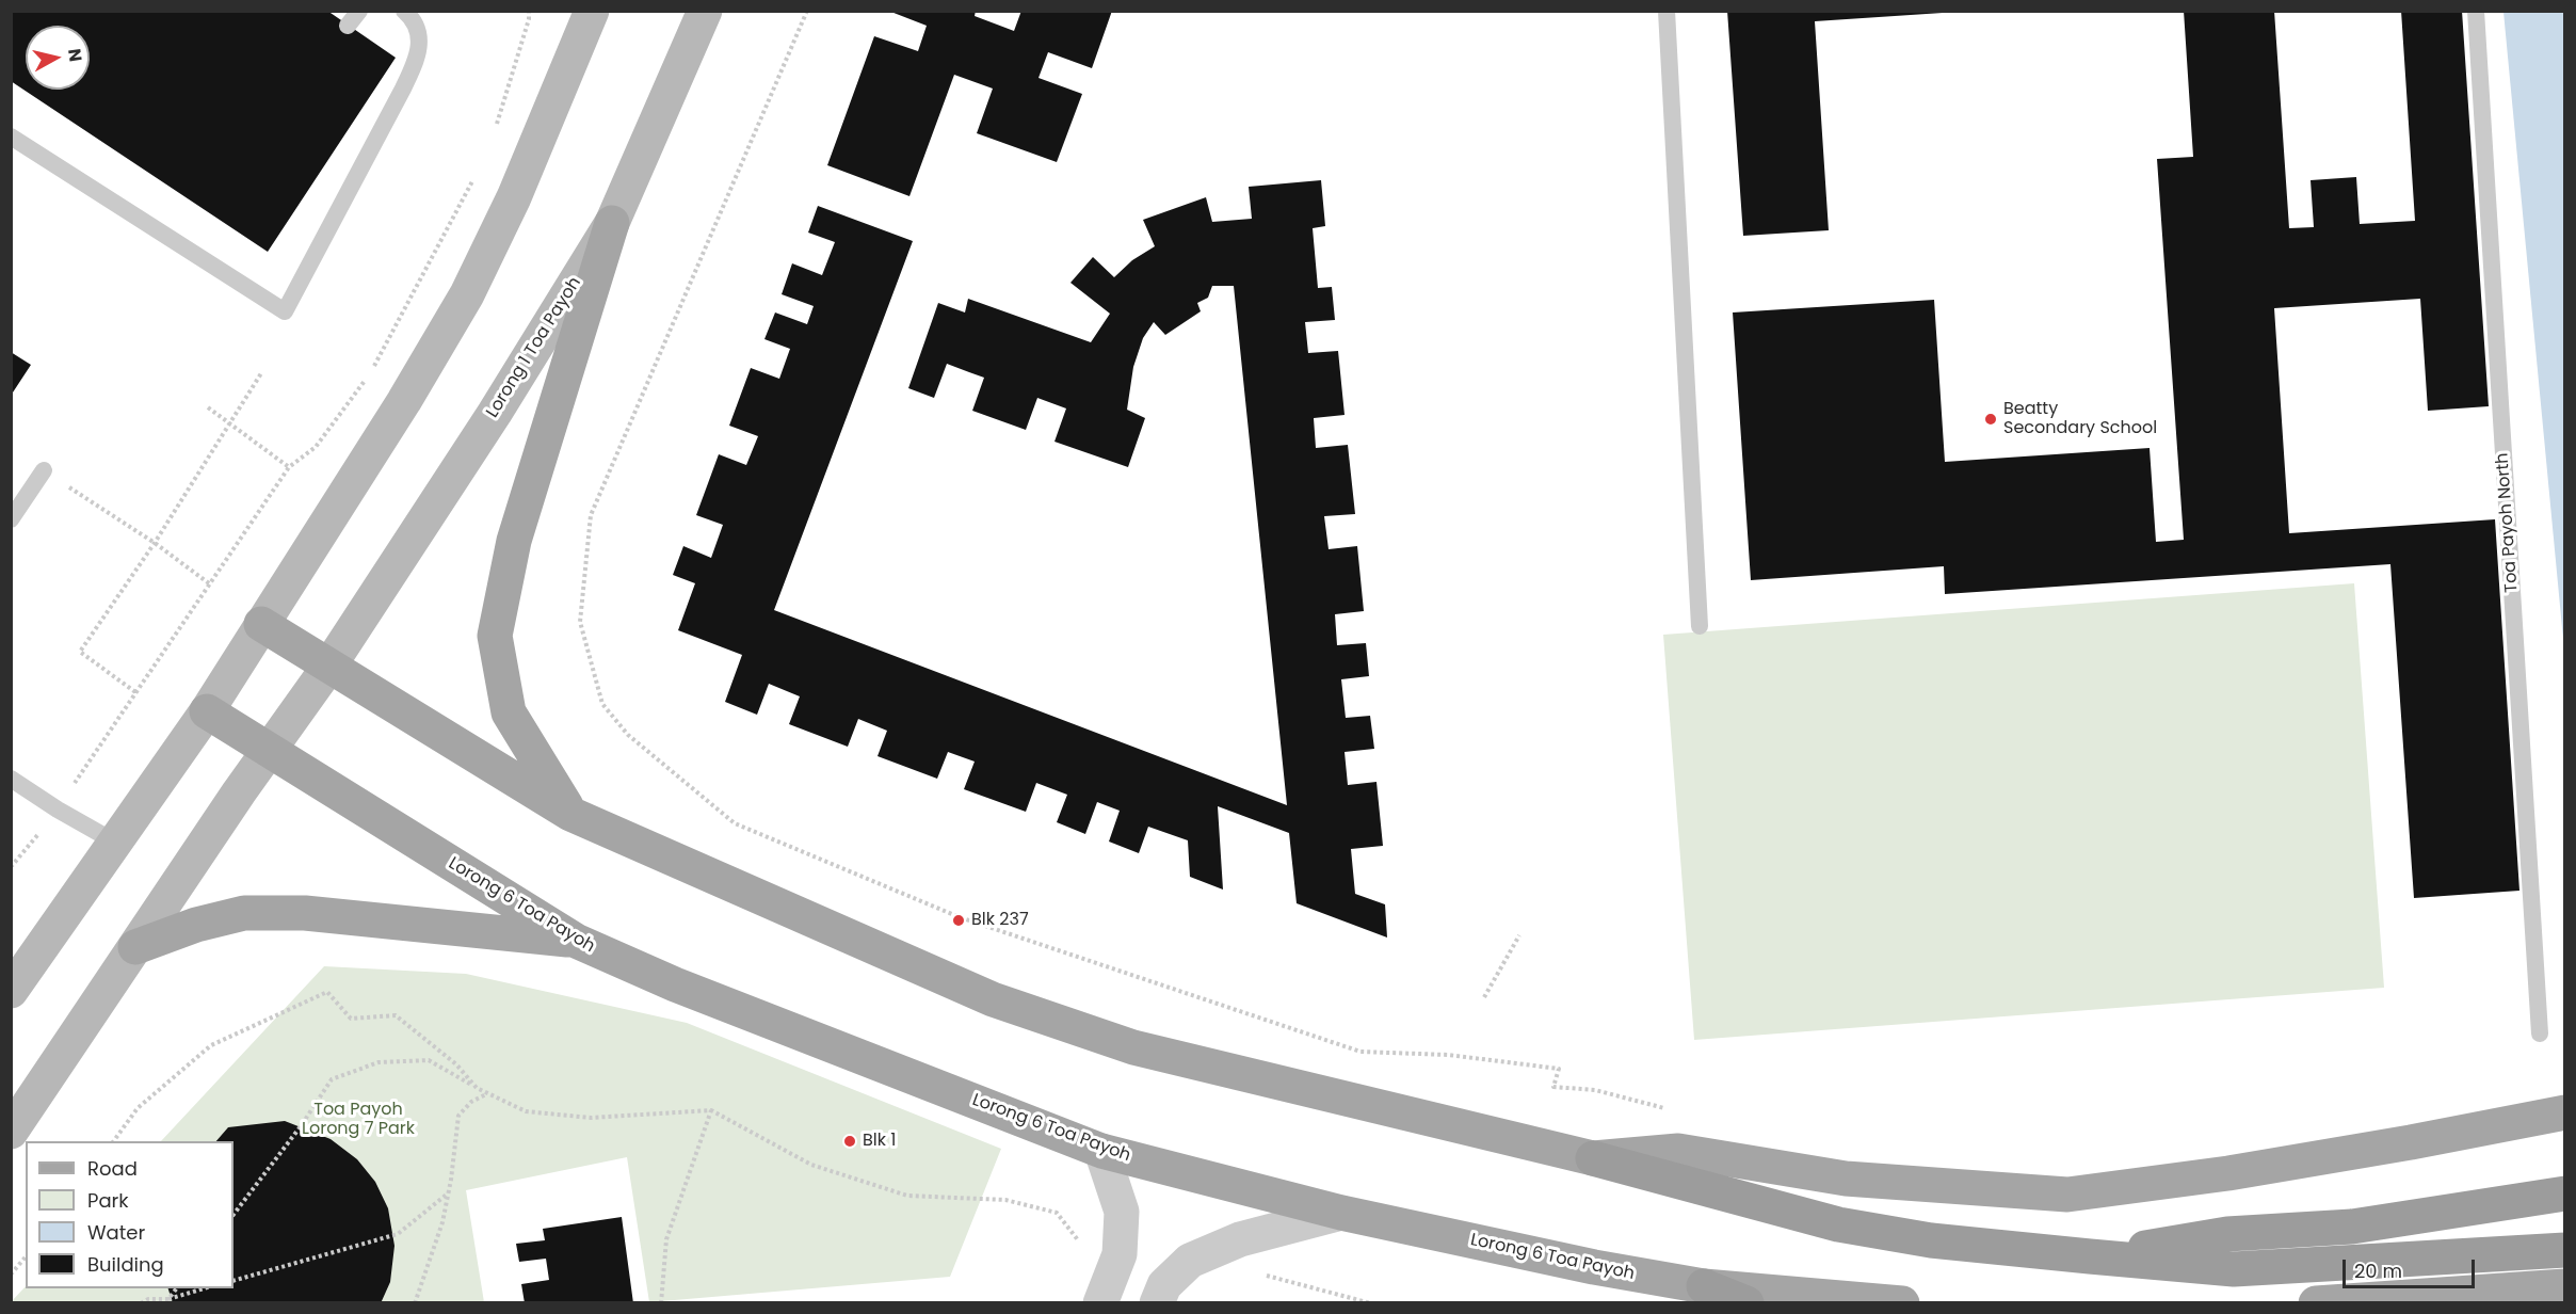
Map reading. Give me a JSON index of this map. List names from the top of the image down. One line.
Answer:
{"streets":{"main road":["Lorong 1 Toa Payoh","Lorong 6 Toa Payoh"],"lane":["Toa Payoh North"]},"parks":["Toa Payoh Lorong 7 Park"],"places":["Beatty Secondary School","Blk 237","Blk 1"],"legend":["Road","Park","Water","Building"],"scale_bar":"20 m","north":"right"}
